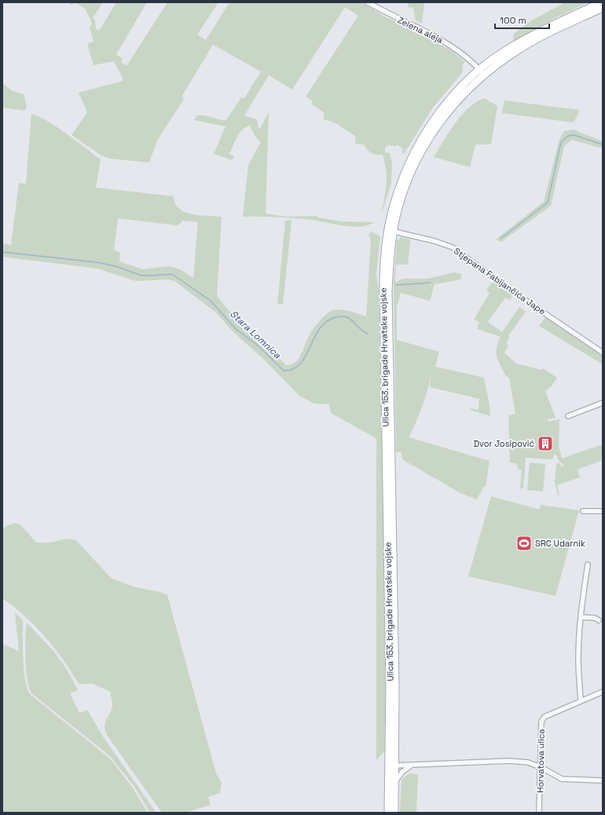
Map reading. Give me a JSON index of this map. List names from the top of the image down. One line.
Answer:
{"streets":{"main road":["Ulica 153. brigade Hrvatske vojske"],"street":["Zelena aleja","Stjepana Fabijančića Jape","Horvatova ulica"]},"crossings":[["Zelena aleja","Ulica 153. brigade Hrvatske vojske"],["Stjepana Fabijančića Jape","Ulica 153. brigade Hrvatske vojske"]],"water":["Stara Lomnica"],"places":{"building":["Dvor Josipović"],"sports":["SRC Udarnik"]},"scale_bar":"100 m"}
